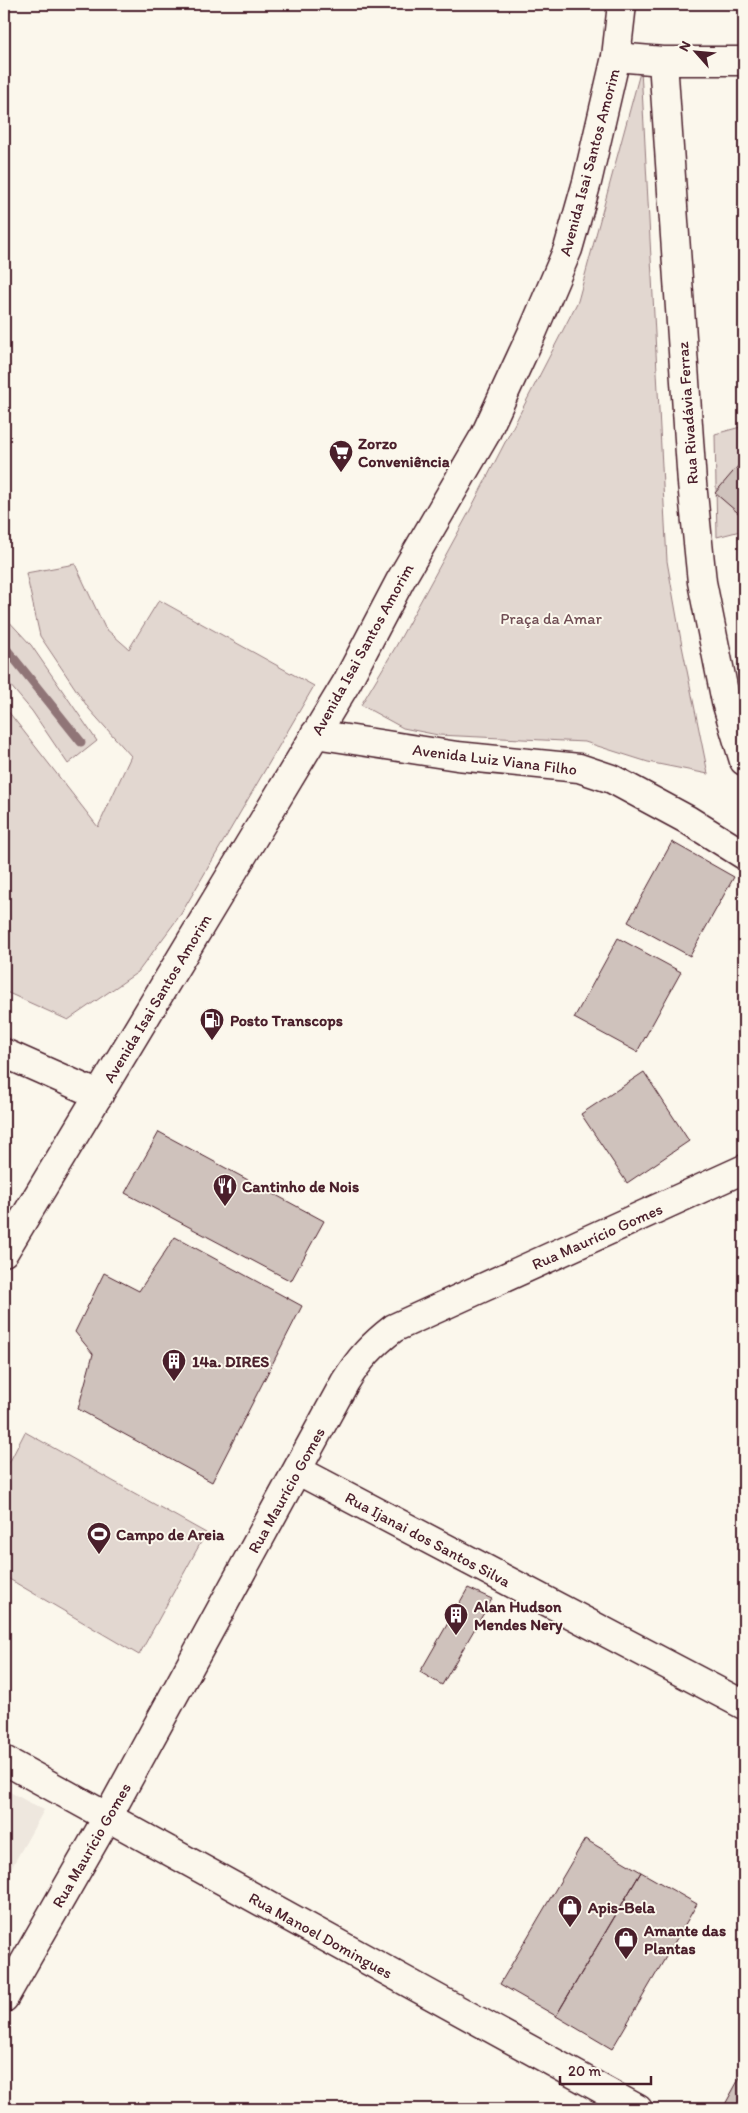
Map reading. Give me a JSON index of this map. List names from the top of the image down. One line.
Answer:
{"streets":{"street":["Avenida Isai Santos Amorim","Rua Rivadávia Ferraz","Avenida Luiz Viana Filho","Rua Maurício Gomes","Rua Ijanai dos Santos Silva","Rua Manoel Domingues"]},"crossings":[["Avenida Isai Santos Amorim","Avenida Luiz Viana Filho"],["Rua Maurício Gomes","Rua Ijanai dos Santos Silva"],["Rua Maurício Gomes","Rua Manoel Domingues"]],"parks":["Praça da Amar"],"places":{"supermarket":["Zorzo Conveniência"],"fuel station":["Posto Transcops"],"restaurant":["Cantinho de Nois"],"building":["14a. DIRES","Alan Hudson Mendes Nery"],"sports":["Campo de Areia"],"shop":["Apis-Bela","Amante das Plantas"]},"scale_bar":"20 m","north":"top left"}
